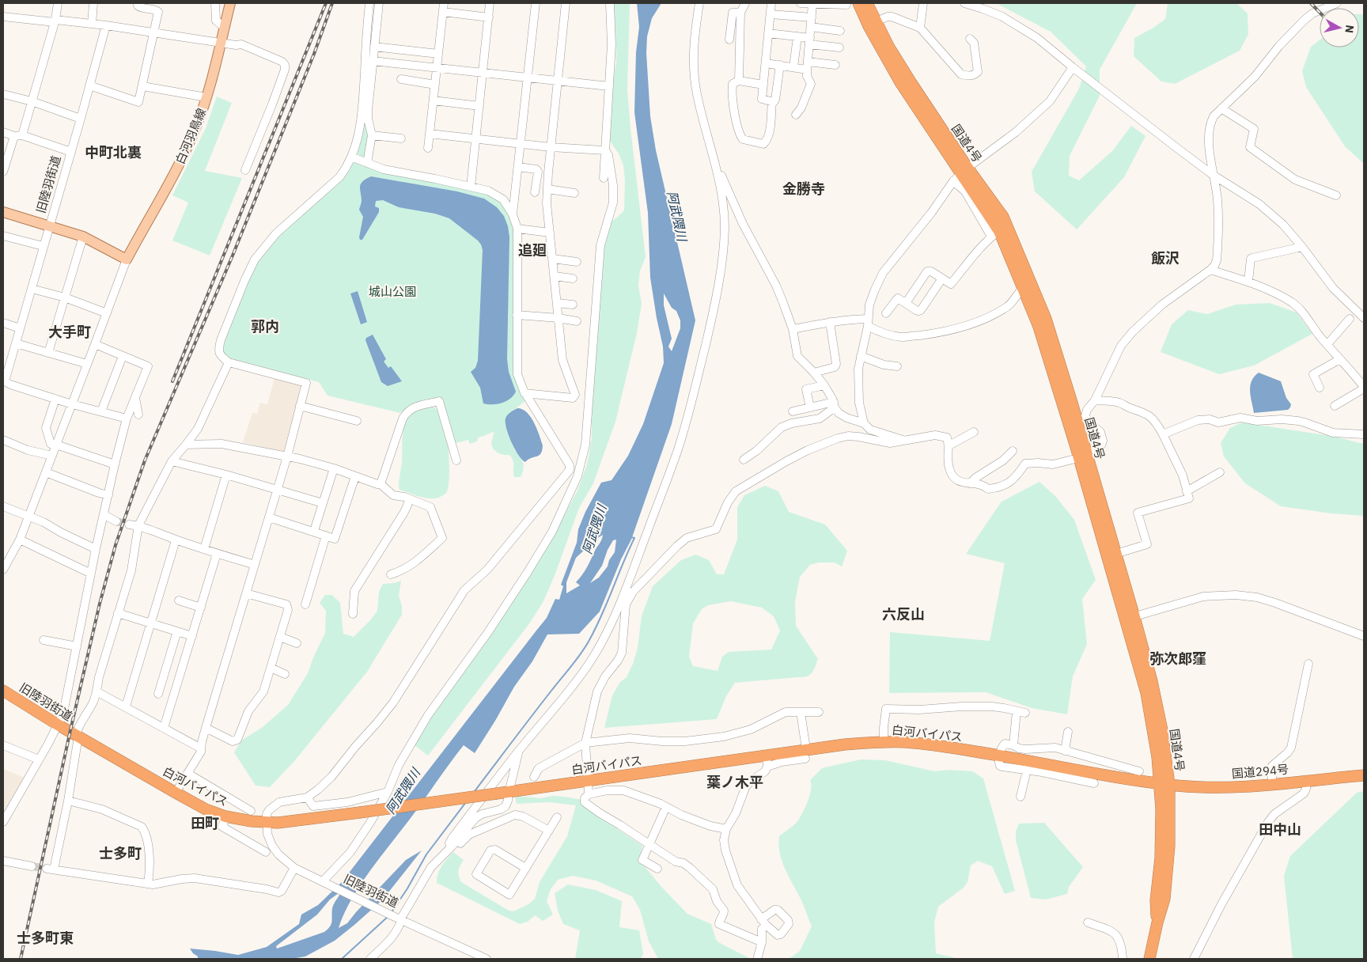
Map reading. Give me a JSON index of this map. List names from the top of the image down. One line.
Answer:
{"streets":{"highway":["国道4号","旧陸羽街道","白河バイパス","国道294号"],"main road":["白河羽鳥線"]},"crossings":[["国道4号","白河バイパス"],["国道4号","国道294号"],["旧陸羽街道","白河バイパス"],["白河バイパス","国道294号"]],"districts":["中町北裏","金勝寺","追廻","飯沢","郭内","大手町","六反山","弥次郎窪","葉ノ木平","田町","田中山","士多町","士多町東"],"water":["阿武隈川"],"parks":["城山公園"],"north":"right"}
